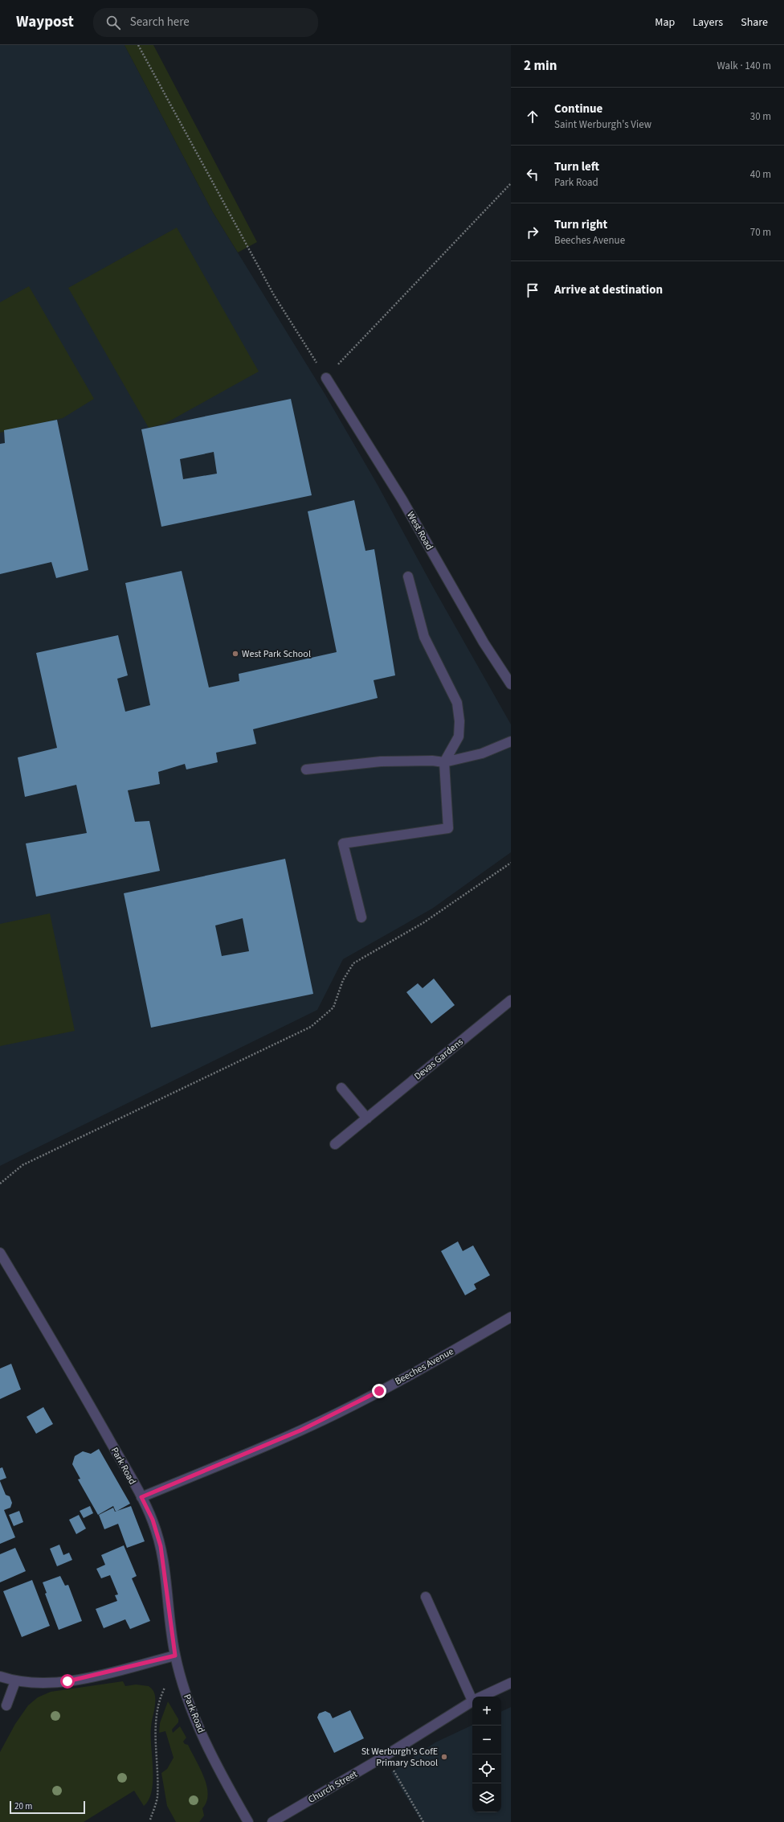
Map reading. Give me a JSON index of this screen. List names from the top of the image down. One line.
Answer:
{"streets":{"street":["West Road","Devas Gardens","Beeches Avenue","Park Road","Church Street"]},"crossings":[["Beeches Avenue","Park Road"]],"places":["West Park School","St Werburgh's CofE Primary School"],"scale_bar":"20 m","page":{"header":"Waypost","search":"Search here","nav":["Map","Layers","Share"],"heading":["2 min","Walk · 140 m"],"list":[["Continue","Saint Werburgh's View","30 m"],["Turn left","Park Road","40 m"],["Turn right","Beeches Avenue","70 m"],"Arrive at destination"],"map_buttons":["+","−"],"scale":"20 m"}}
